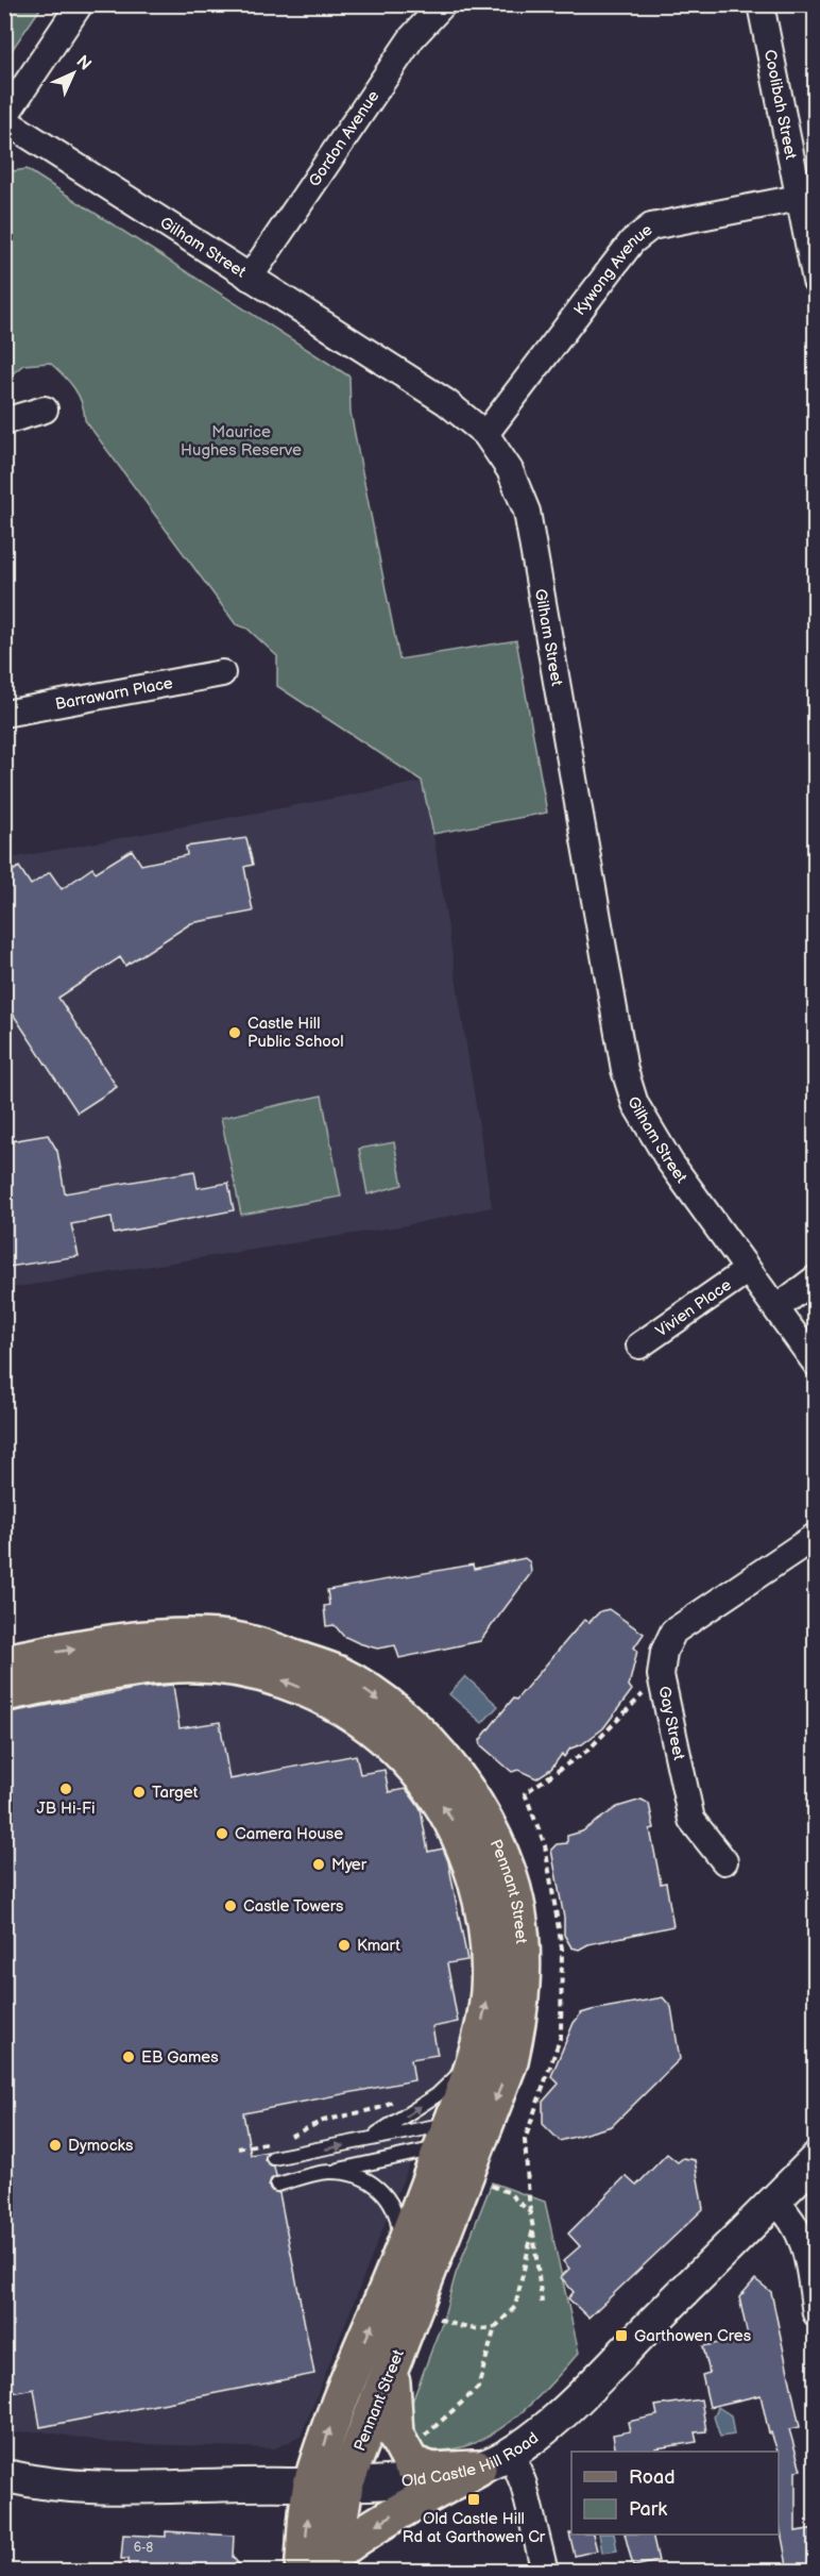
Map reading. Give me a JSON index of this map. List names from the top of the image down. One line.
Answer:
{"streets":{"main road":["Pennant Street"],"street":["Coolibah Street","Gordon Avenue","Gilham Street","Kywong Avenue","Barrawarn Place","Vivien Place","Gay Street","Old Castle Hill Road"]},"crossings":[["Coolibah Street","Kywong Avenue"],["Gordon Avenue","Gilham Street"],["Gilham Street","Kywong Avenue"],["Gilham Street","Vivien Place"],["Pennant Street","Old Castle Hill Road"]],"parks":["Maurice Hughes Reserve"],"places":{"other":["Castle Hill Public School","JB Hi-Fi","Target","Camera House","Myer","Castle Towers","Kmart","EB Games","Dymocks"],"transit":["Garthowen Cres","Old Castle Hill Rd at Garthowen Cr"]},"house_numbers":["6-8"],"legend":["Road","Park"],"north":"top right"}
